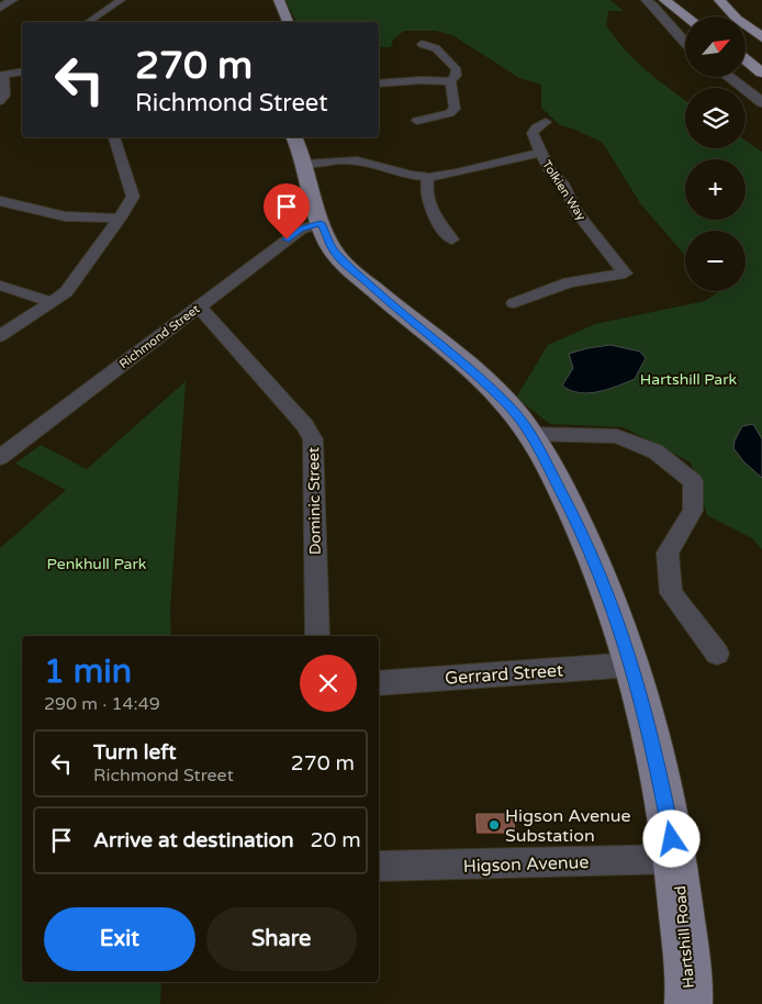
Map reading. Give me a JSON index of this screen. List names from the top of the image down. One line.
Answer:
{"streets":{"main road":["Hartshill Road"],"street":["Tolkien Way","Richmond Street","Dominic Street","Gerrard Street","Higson Avenue"]},"crossings":[["Tolkien Way","Hartshill Road"],["Richmond Street","Dominic Street"],["Richmond Street","Hartshill Road"],["Gerrard Street","Hartshill Road"],["Higson Avenue","Hartshill Road"]],"parks":["Hartshill Park","Penkhull Park"],"places":["Higson Avenue Substation"],"north":"top right","page":{"map_buttons":["+","−"],"turn":["270 m","Richmond Street"],"heading":["1 min","290 m · 14:49"],"list":[{"name":"Turn left","note":"Richmond Street","value":"270 m"},{"name":"Arrive at destination","value":"20 m"}],"buttons":["Exit","Share"]}}
